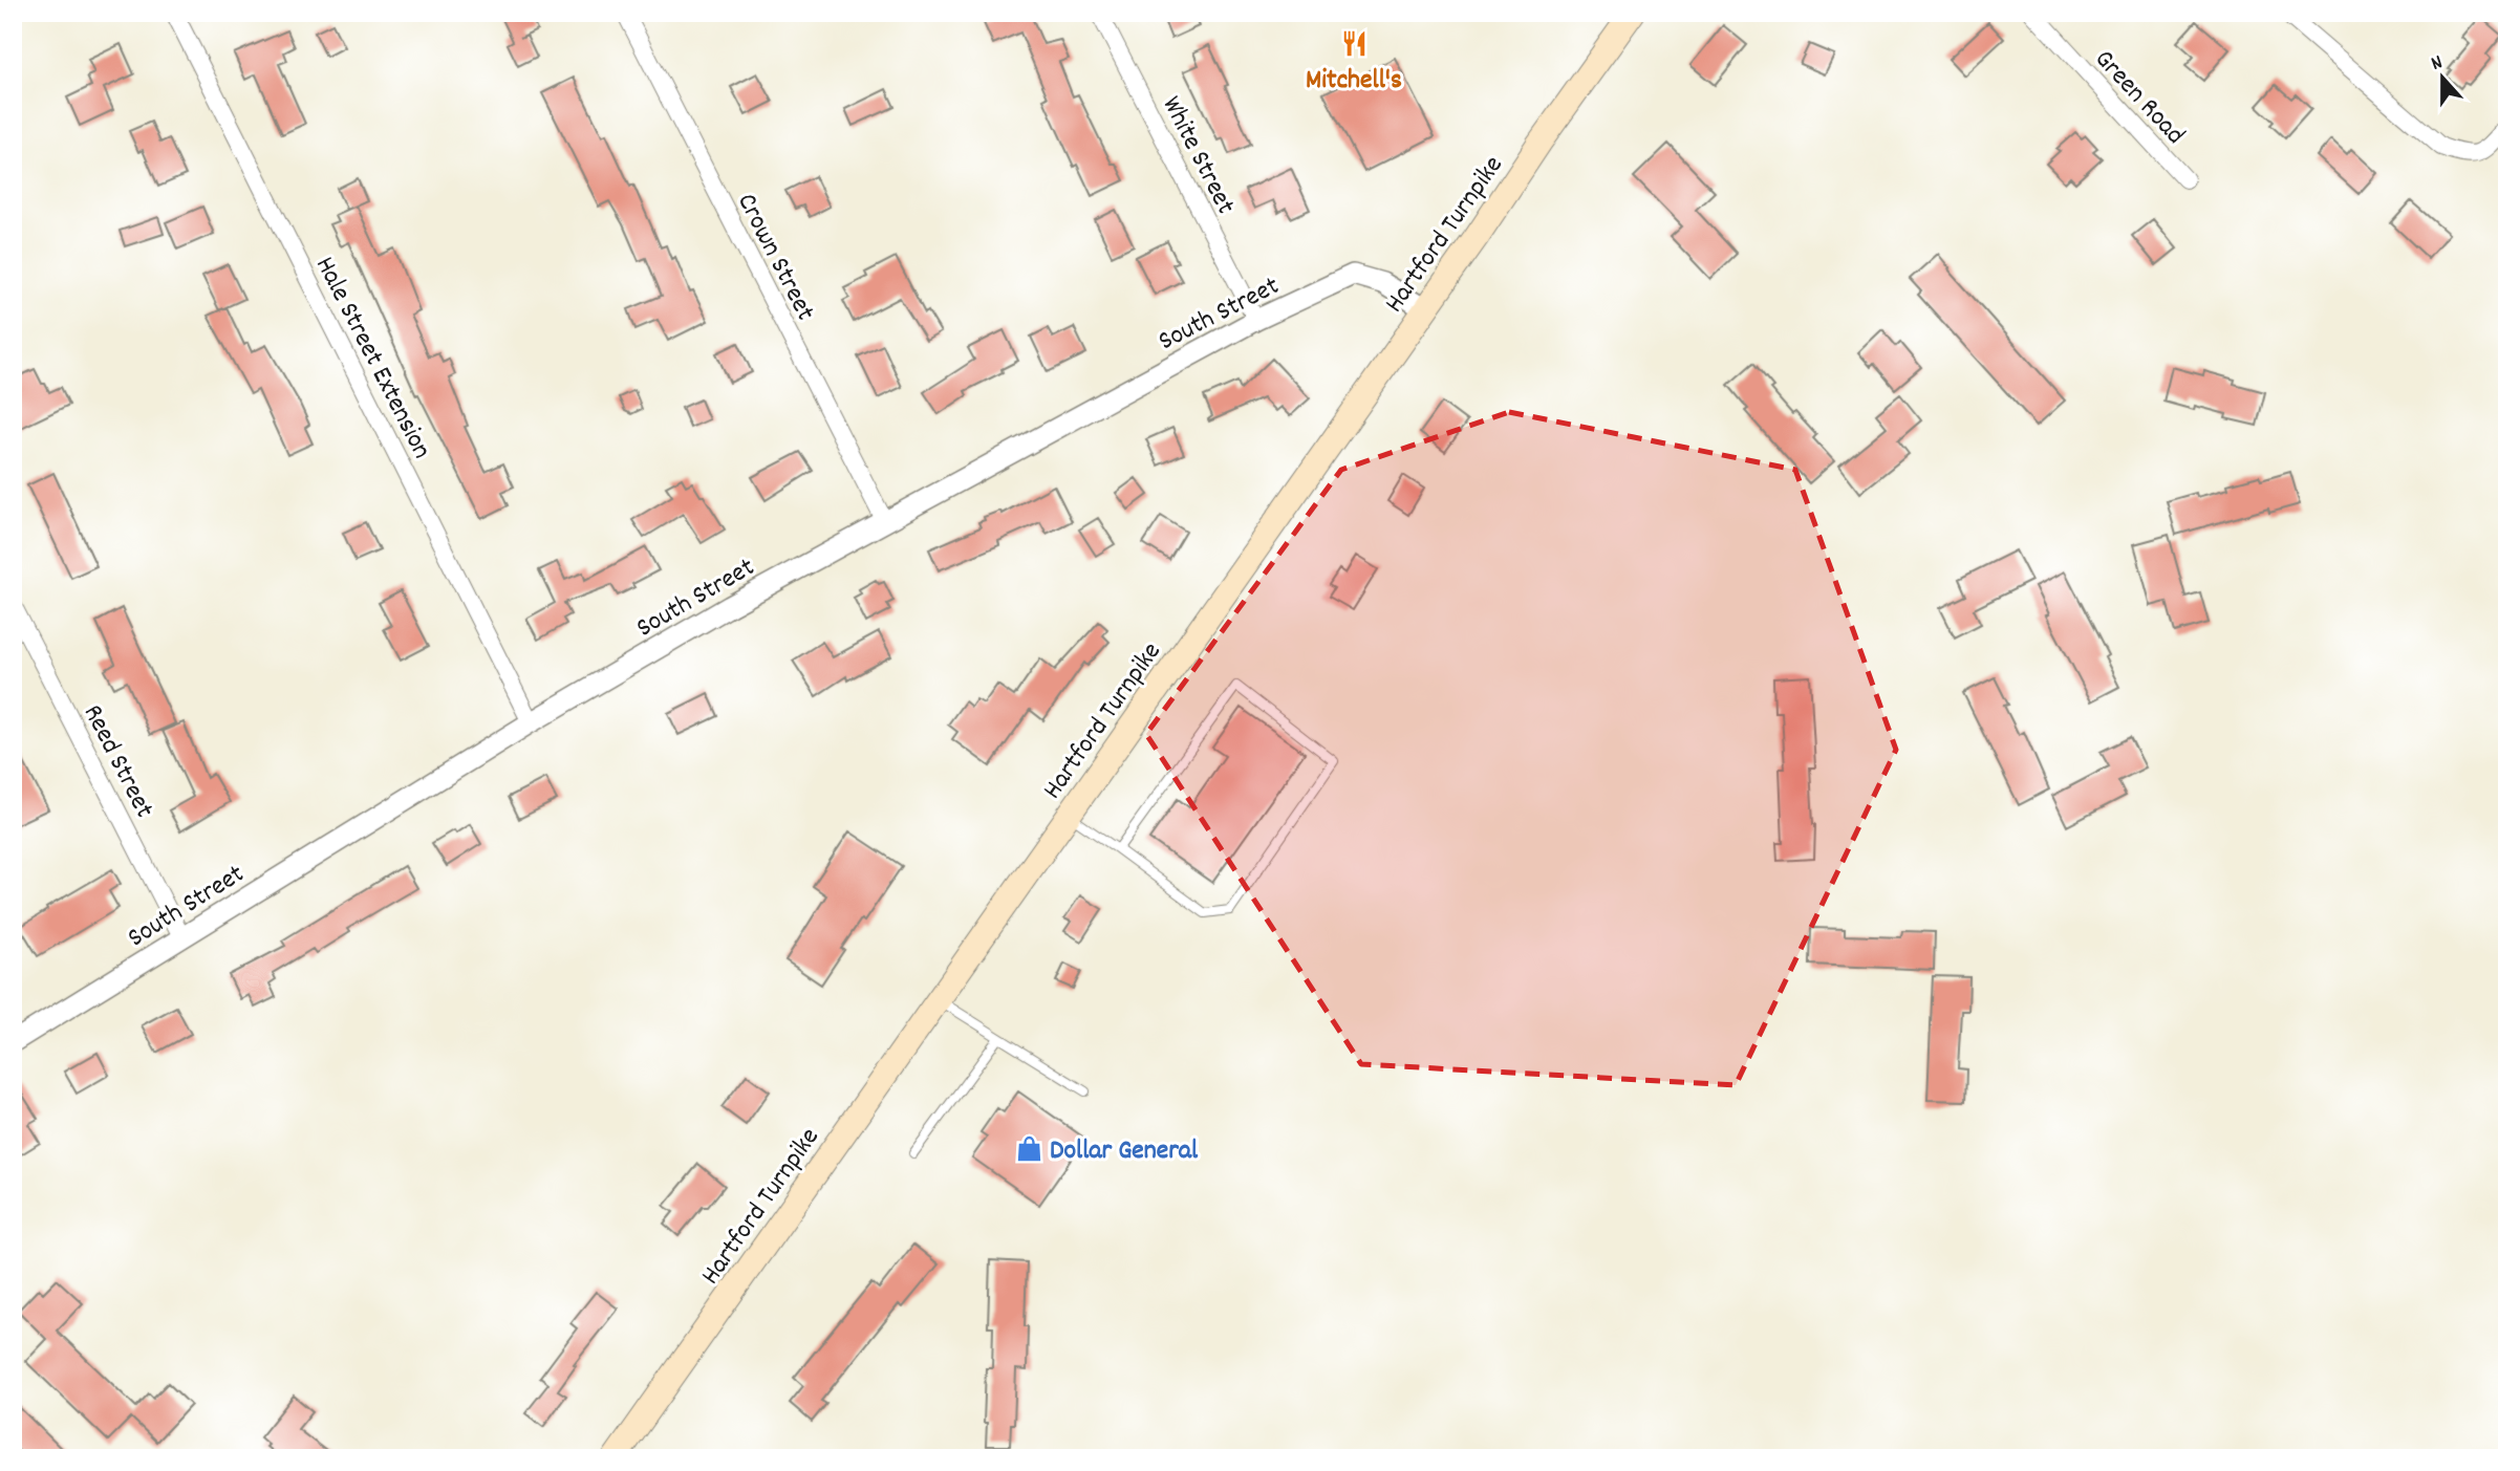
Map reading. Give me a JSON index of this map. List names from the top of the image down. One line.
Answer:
{"streets":{"main road":["Hartford Turnpike"],"street":["Green Road","White Street","Crown Street","South Street","Hale Street Extension","Reed Street"]},"crossings":[["White Street","South Street"],["Hartford Turnpike","South Street"],["Crown Street","South Street"],["South Street","Hale Street Extension"],["South Street","Reed Street"]],"places":{"restaurant":["Mitchell's"],"shop":["Dollar General"]},"north":"top"}
